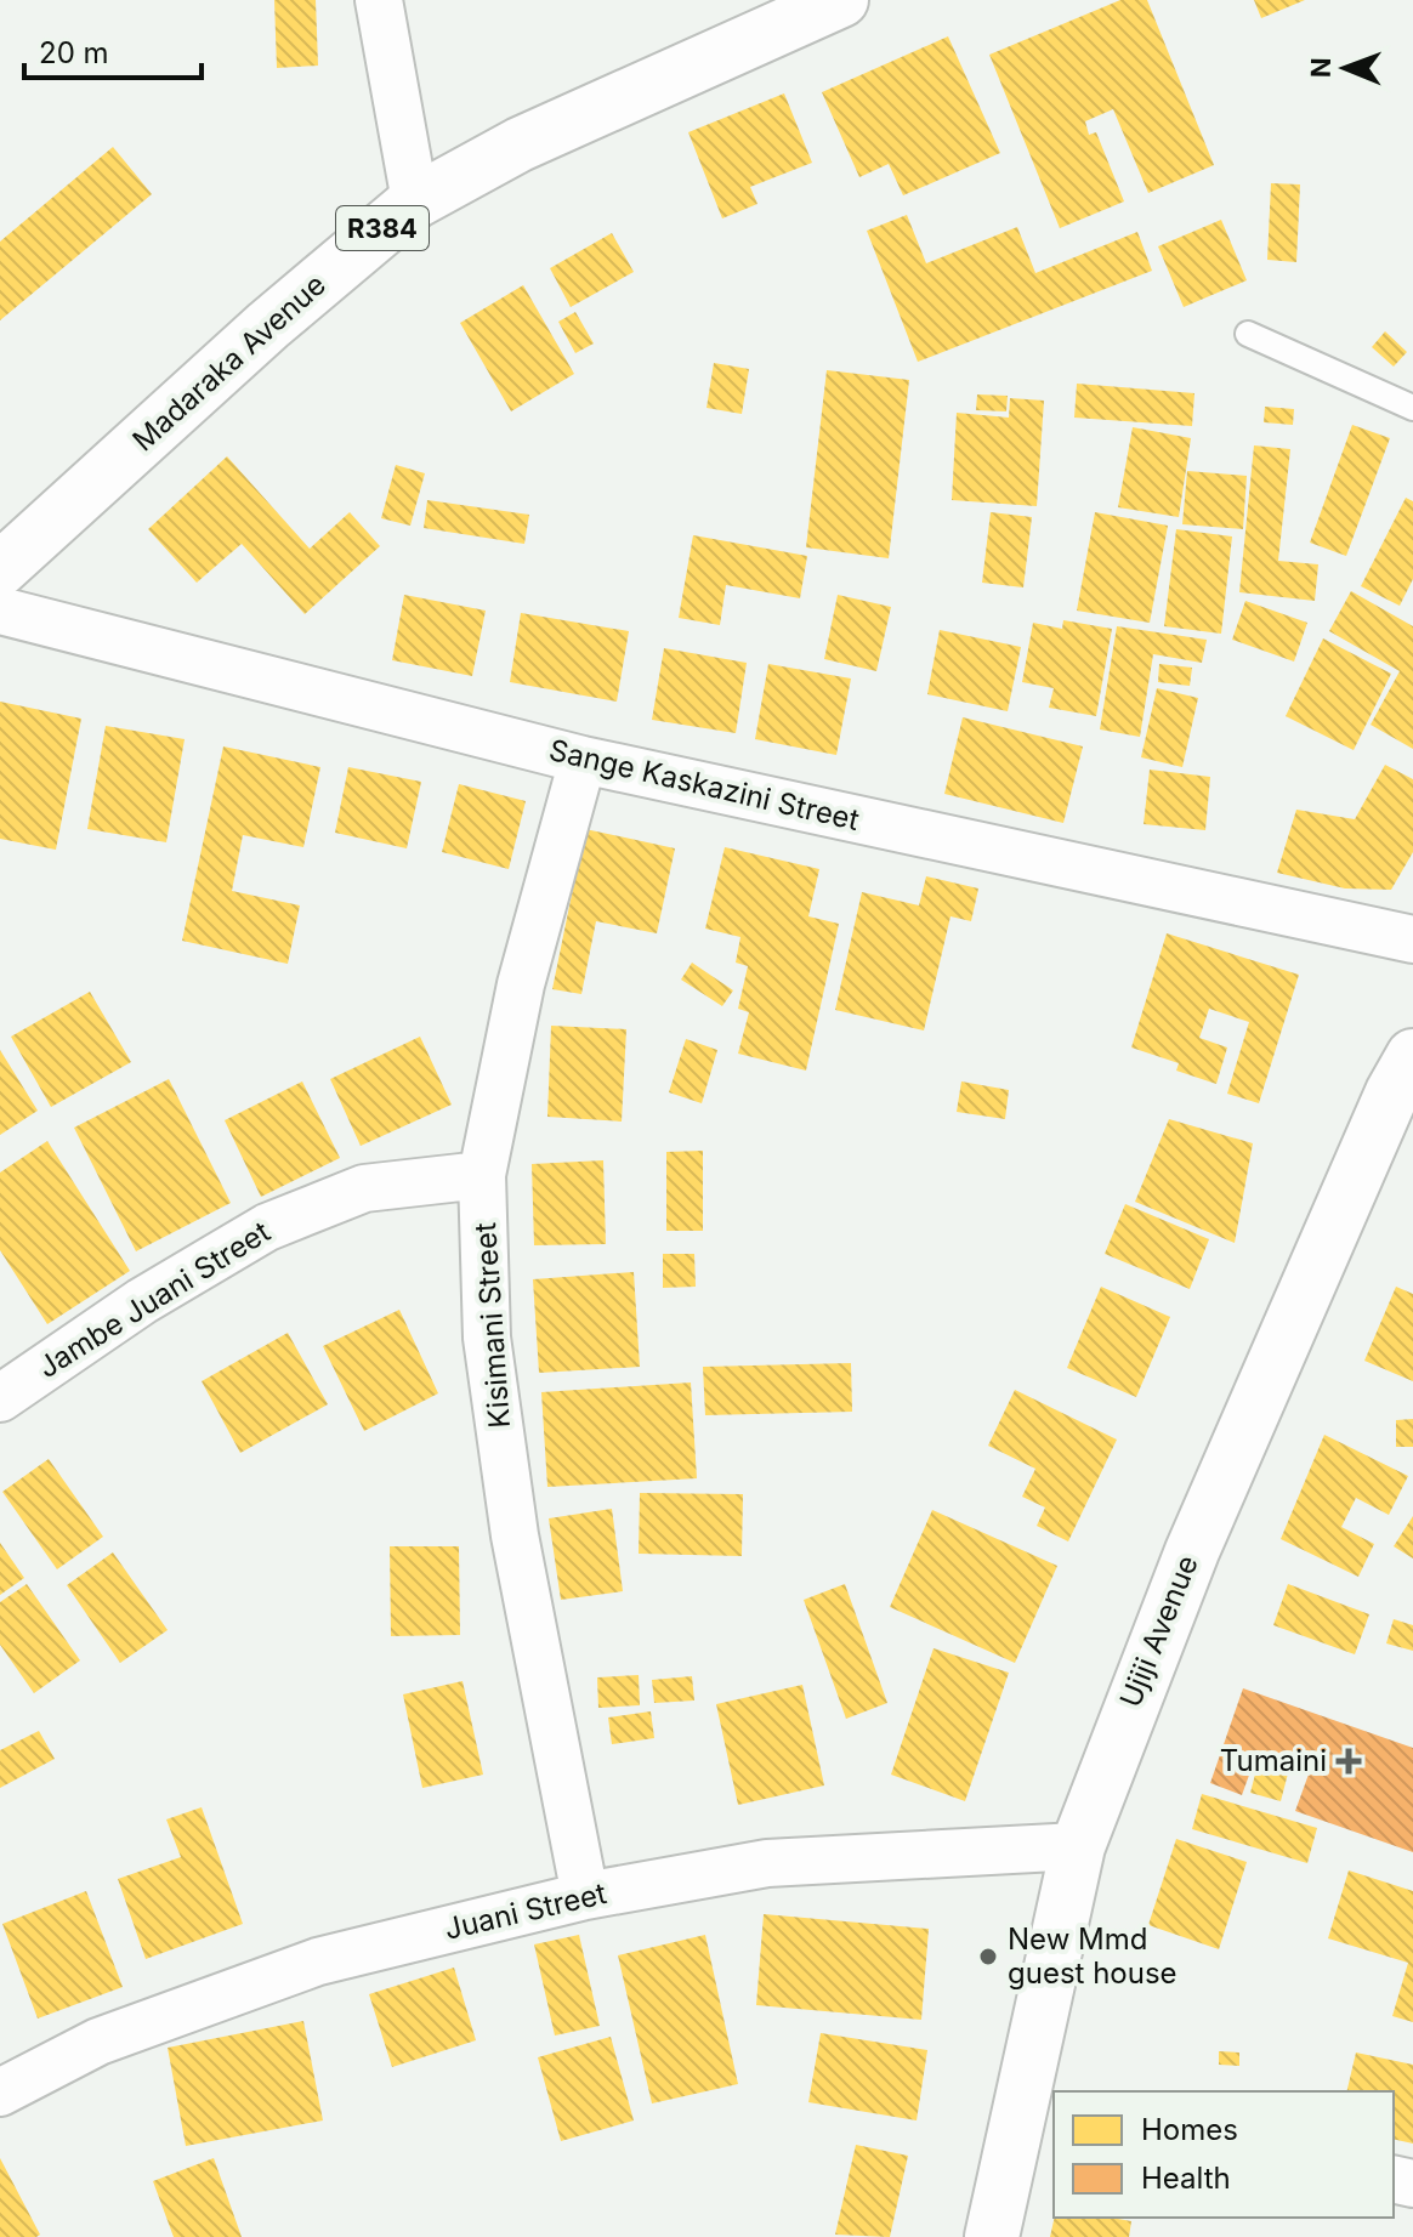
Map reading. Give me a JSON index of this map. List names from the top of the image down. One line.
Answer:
{"streets":{"main road":["R384","Madaraka Avenue","Ujiji Avenue"],"street":["Sange Kaskazini Street","Jambe Juani Street","Kisimani Street","Juani Street"]},"crossings":[["Sange Kaskazini Street","Kisimani Street"],["Jambe Juani Street","Kisimani Street"],["Kisimani Street","Juani Street"],["Ujiji Avenue","Juani Street"]],"places":{"health":["Tumaini"],"other":["New Mmd guest house"]},"legend":["Homes","Health"],"scale_bar":"20 m","north":"left"}
